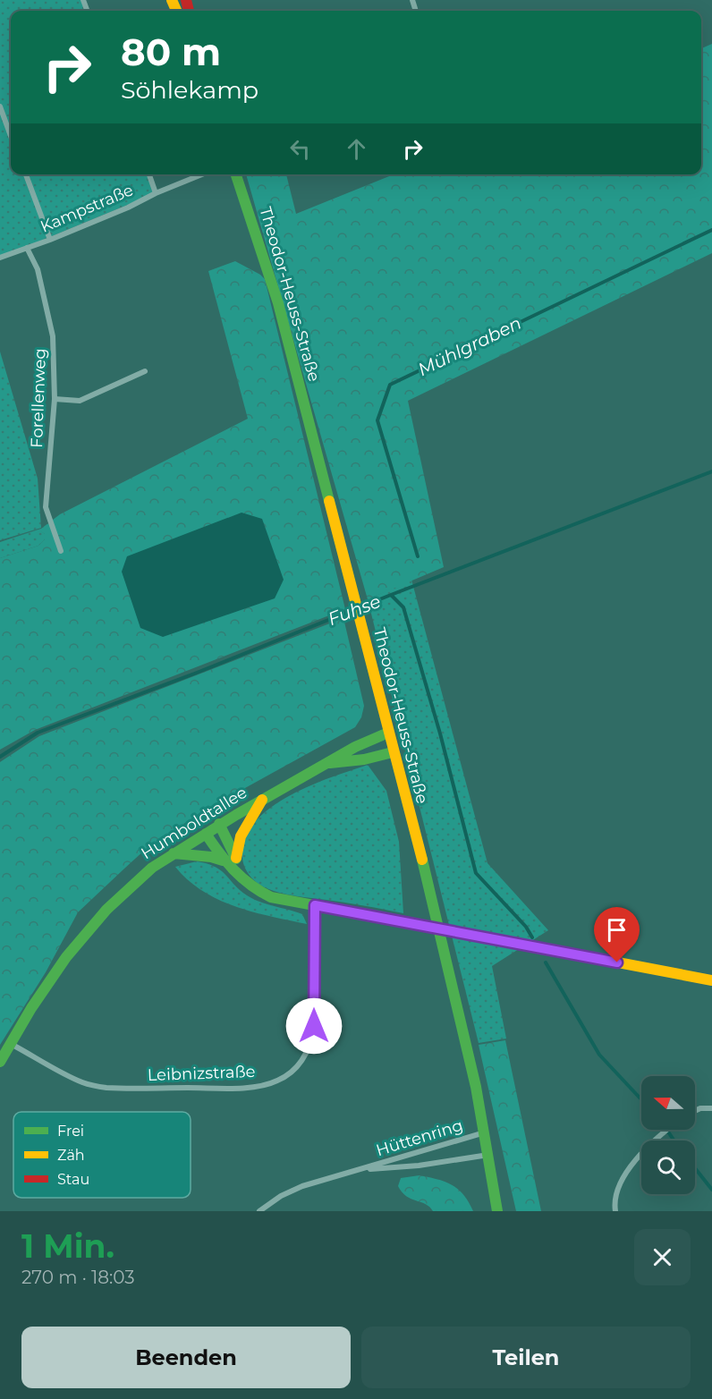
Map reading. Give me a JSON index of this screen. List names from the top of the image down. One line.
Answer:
{"streets":{"street":["Kampstraße","Theodor-Heuss-Straße","Forellenweg","Humboldtallee","Leibnizstraße","Hüttenring"]},"crossings":[["Kampstraße","Forellenweg"],["Theodor-Heuss-Straße","Humboldtallee"],["Theodor-Heuss-Straße","Hüttenring"],["Humboldtallee","Leibnizstraße"]],"water":["Mühlgraben","Fuhse"],"legend":["Frei","Zäh","Stau"],"north":"left","page":{"turn":["80 m","Söhlekamp"],"heading":["1 Min.","270 m · 18:03"],"buttons":["Beenden","Teilen"]}}
